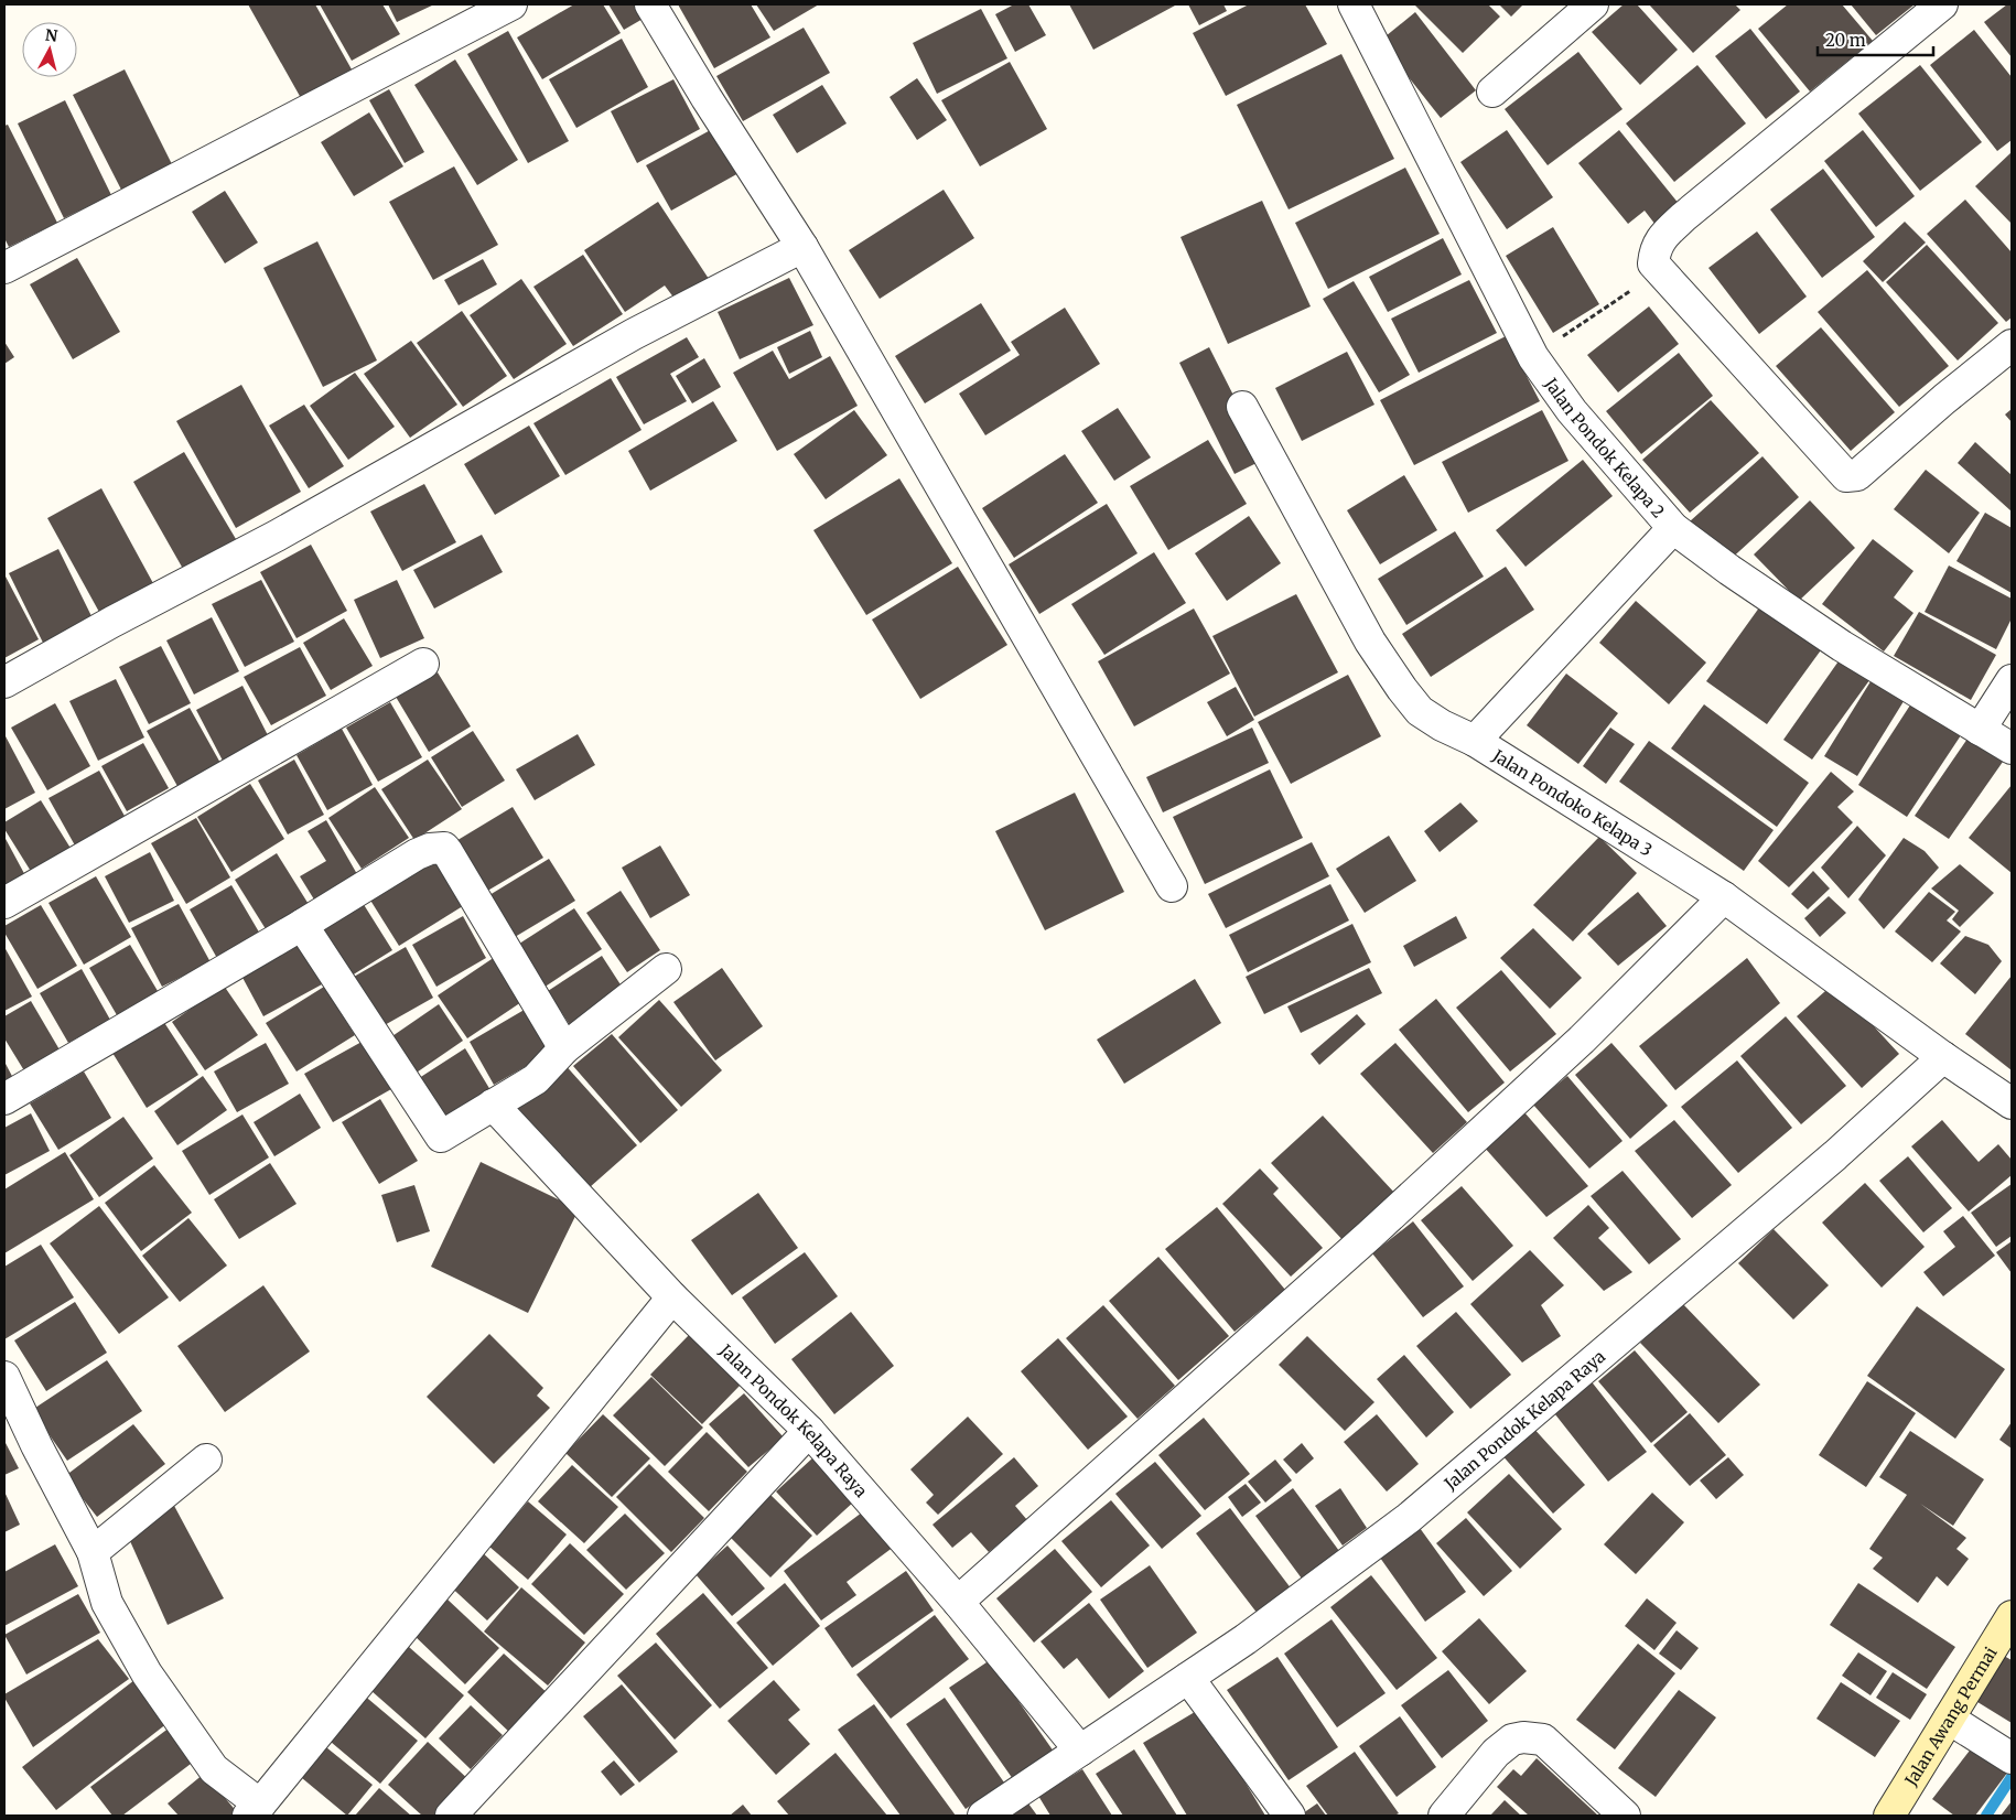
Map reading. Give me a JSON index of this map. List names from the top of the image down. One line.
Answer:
{"streets":{"street":["Jalan Pondok Kelapa 2","Jalan Pondoko Kelapa 3","Jalan Pondok Kelapa Raya","Jalan Awang Permai"]},"crossings":[["Jalan Pondoko Kelapa 3","Jalan Pondok Kelapa Raya"]],"scale_bar":"20 m","north":"top"}
